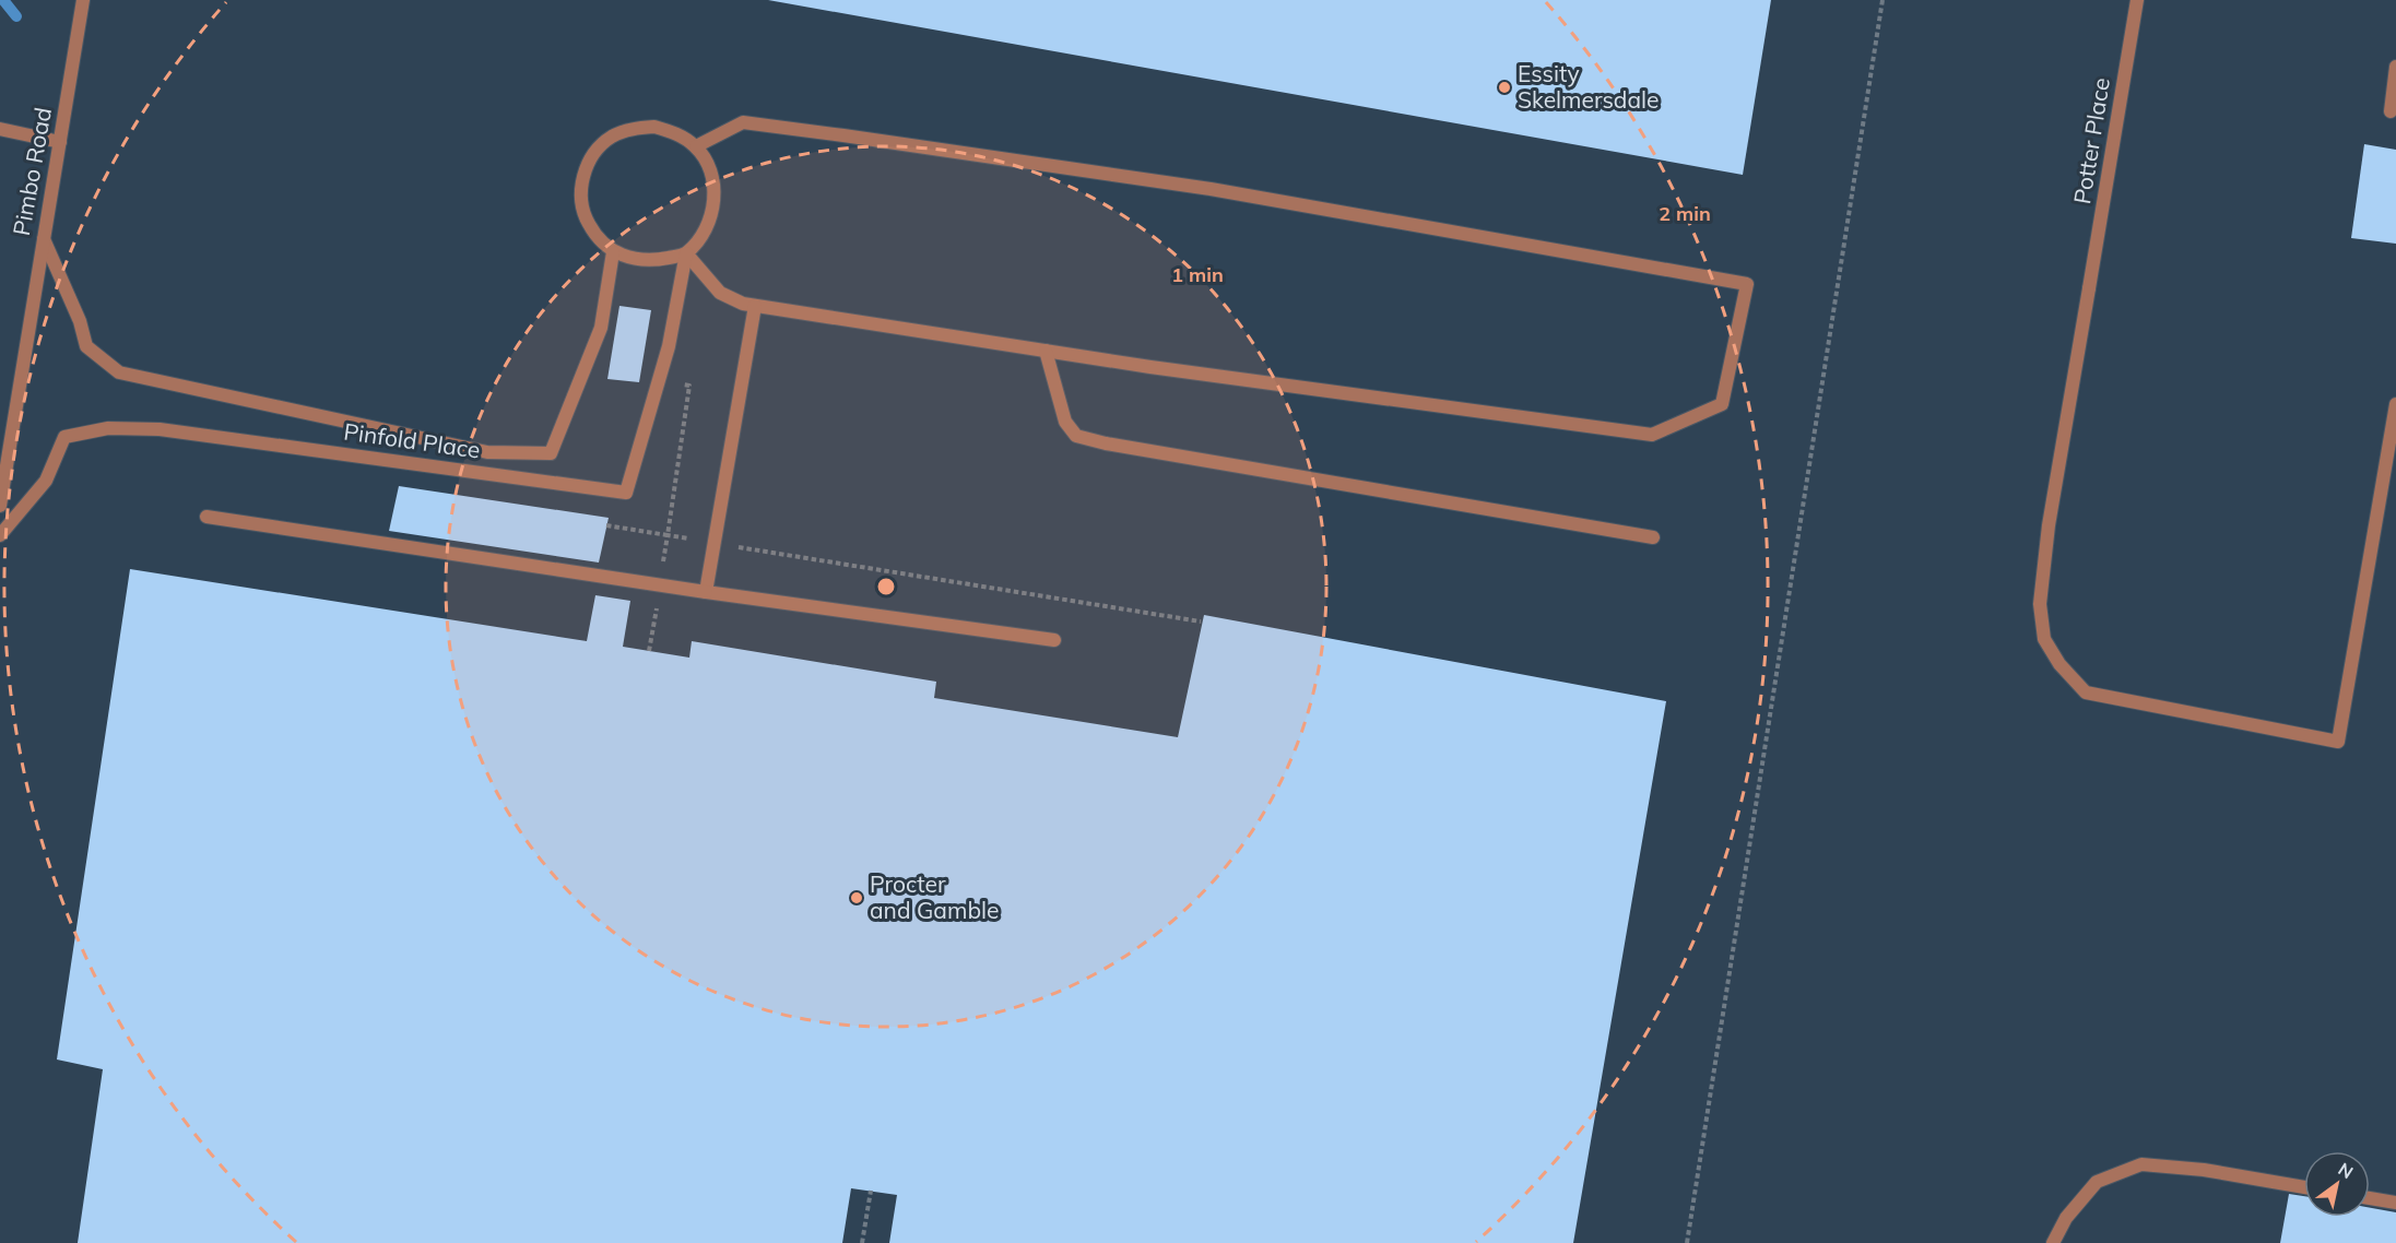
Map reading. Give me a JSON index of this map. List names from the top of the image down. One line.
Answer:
{"streets":{"street":["Potter Place","Pimbo Road","Pinfold Place"]},"crossings":[["Pimbo Road","Pinfold Place"]],"places":["Essity Skelmersdale","Procter and Gamble"],"north":"top right","rings":["2 min","1 min"]}
